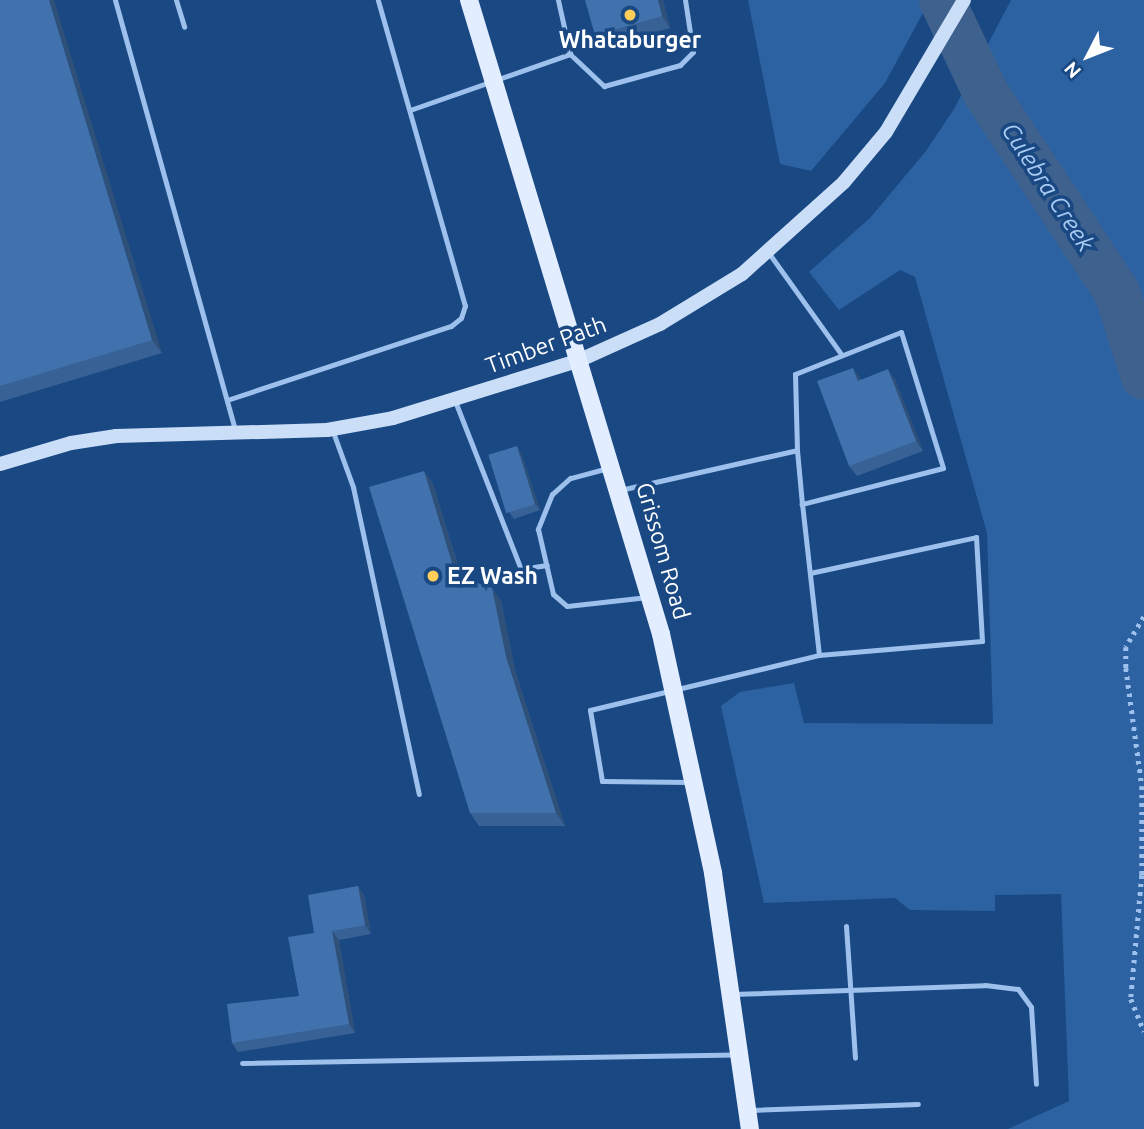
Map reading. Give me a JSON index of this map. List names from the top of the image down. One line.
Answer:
{"streets":{"main road":["Grissom Road"],"street":["Timber Path"]},"crossings":[["Timber Path","Grissom Road"]],"water":["Culebra Creek"],"places":["Whataburger","EZ Wash"],"north":"bottom left"}
